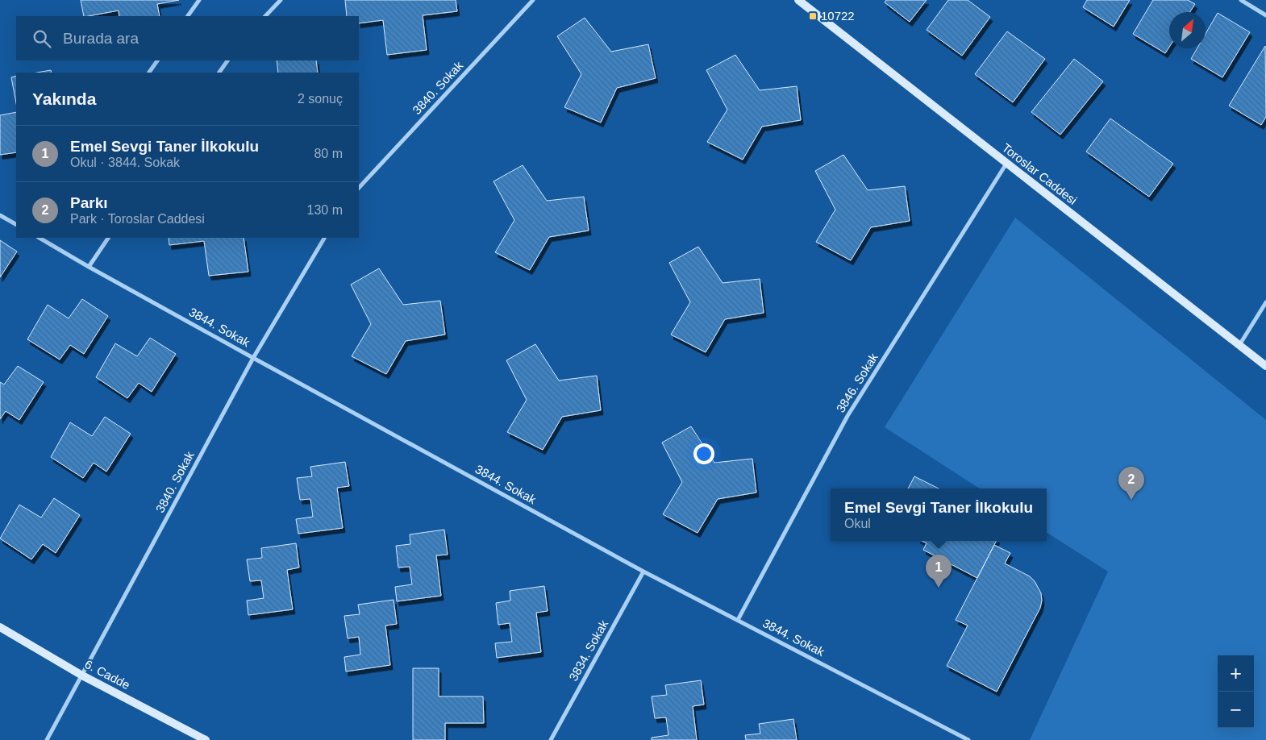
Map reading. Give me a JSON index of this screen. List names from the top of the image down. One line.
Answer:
{"streets":{"main road":["Toroslar Caddesi","6. Cadde"],"street":["3840. Sokak","3844. Sokak","3846. Sokak","3834. Sokak"]},"crossings":[["3840. Sokak","3844. Sokak"],["3840. Sokak","6. Cadde"],["Toroslar Caddesi","3846. Sokak"],["3844. Sokak","3846. Sokak"],["3844. Sokak","3834. Sokak"]],"places":{"transit":["10722"]},"north":"top right","page":{"search":"Burada ara","heading":["Yakında","2 sonuç"],"list":[{"mark":"1","name":"Emel Sevgi Taner İlkokulu","note":"Okul · 3844. Sokak","value":"80 m"},{"mark":"2","name":"Parkı","note":"Park · Toroslar Caddesi","value":"130 m"}],"pins":["2","1"],"popup":["Emel Sevgi Taner İlkokulu","Okul"],"map_buttons":["+","−"]}}
